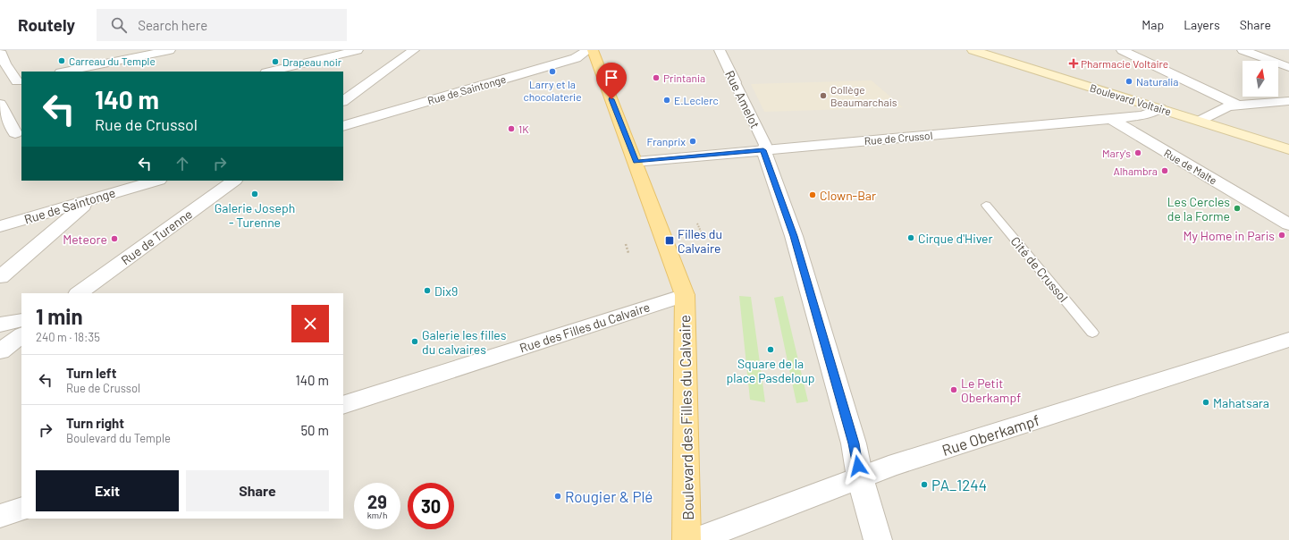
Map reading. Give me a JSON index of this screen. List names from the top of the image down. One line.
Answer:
{"streets":{"main road":["Boulevard Voltaire","Boulevard des Filles du Calvaire"],"street":["Rue de Saintonge","Rue Amelot","Rue de Crussol","Rue de Malte","Rue de Turenne","Rue des Filles du Calvaire","Rue Oberkampf"],"lane":["Cité de Crussol"]},"crossings":[["Rue Amelot","Rue de Crussol"],["Rue Amelot","Rue Oberkampf"],["Boulevard Voltaire","Rue de Crussol"],["Rue de Crussol","Rue de Malte"],["Rue de Crussol","Boulevard des Filles du Calvaire"],["Rue des Filles du Calvaire","Boulevard des Filles du Calvaire"]],"places":{"other":["Carreau du Temple","Drapeau noir","Larry et la chocolaterie","Printania","Naturalia","Collège Beaumarchais","E.Leclerc","1K","Franprix","Mary's","Alhambra","Galerie Joseph - Turenne","Clown-Bar","Les Cercles de la Forme","My Home in Paris","Cirque d'Hiver","Meteore","Dix9","Galerie les filles du calvaires","Square de la place Pasdeloup","Le Petit Oberkampf","Mahatsara","PA_1244","Rougier & Plé"],"health":["Pharmacie Voltaire"],"transit":["Filles du Calvaire"]},"north":"top","page":{"header":"Routely","search":"Search here","nav":["Map","Layers","Share"],"turn":["140 m","Rue de Crussol"],"heading":["1 min","240 m · 18:35"],"list":[{"name":"Turn left","note":"Rue de Crussol","value":"140 m"},{"name":"Turn right","note":"Boulevard du Temple","value":"50 m"}],"buttons":["Exit","Share"],"speed":"29 km/h","limit":"30"}}
